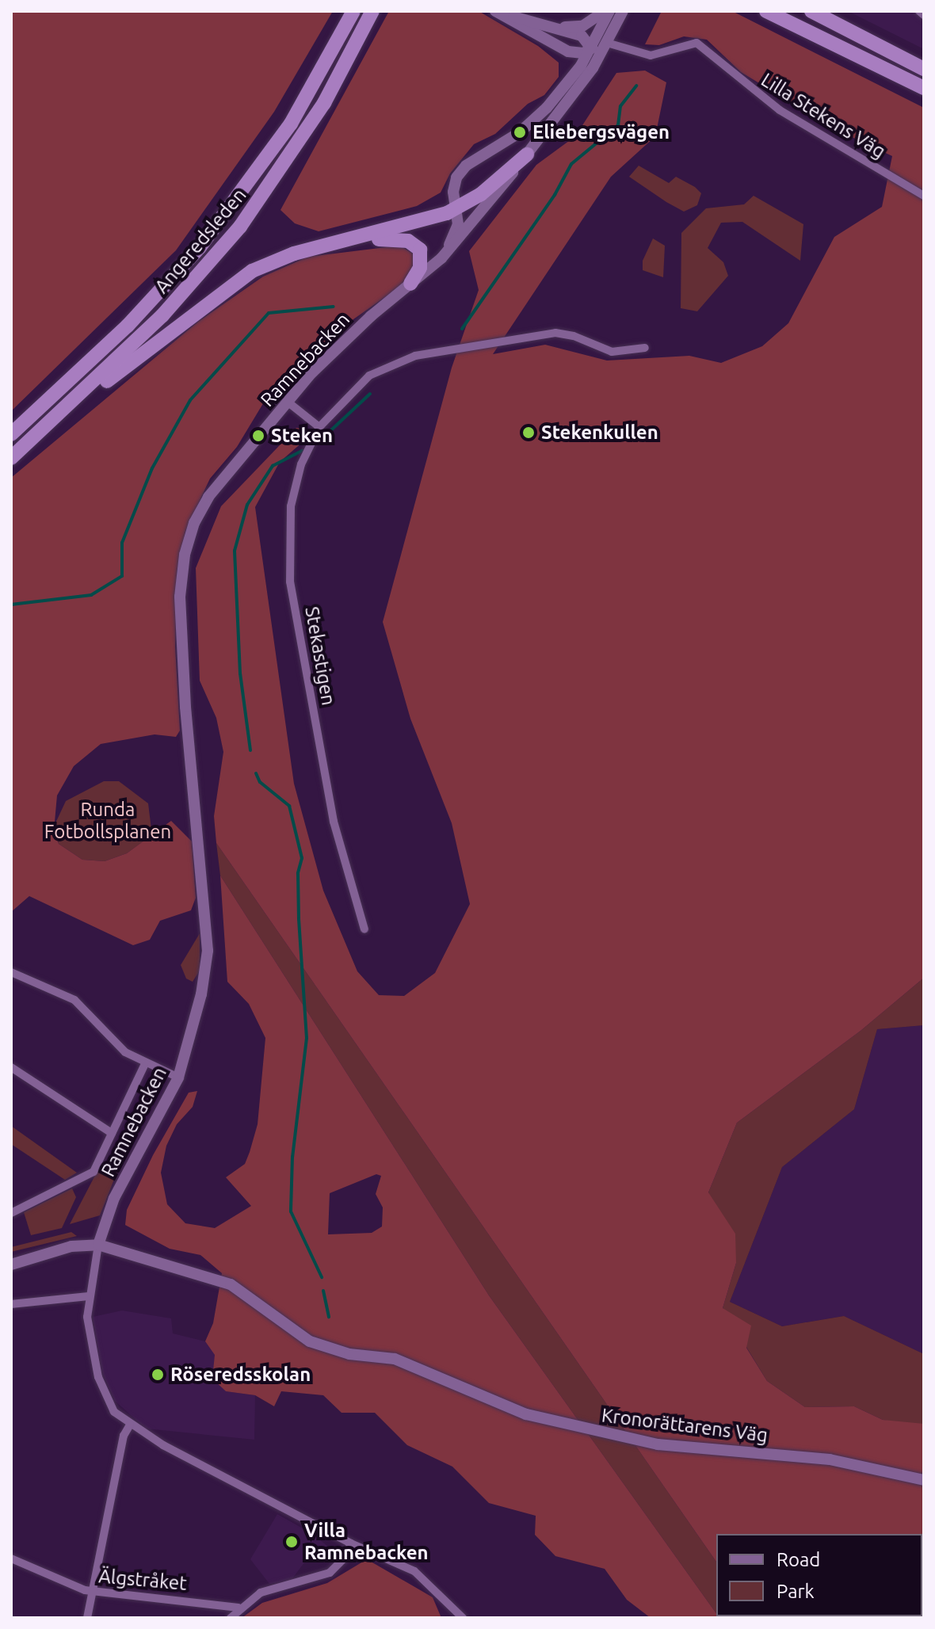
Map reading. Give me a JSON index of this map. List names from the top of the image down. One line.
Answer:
{"streets":{"highway":["Angeredsleden"],"street":["Lilla Stekens Väg","Ramnebacken","Stekastigen","Kronorättarens Väg","Älgstråket"]},"crossings":[["Lilla Stekens Väg","Ramnebacken"],["Ramnebacken","Kronorättarens Väg"]],"parks":["Runda Fotbollsplanen"],"places":["Eliebergsvägen","Stekenkullen","Steken","Röseredsskolan","Villa Ramnebacken"],"legend":["Road","Park"]}
